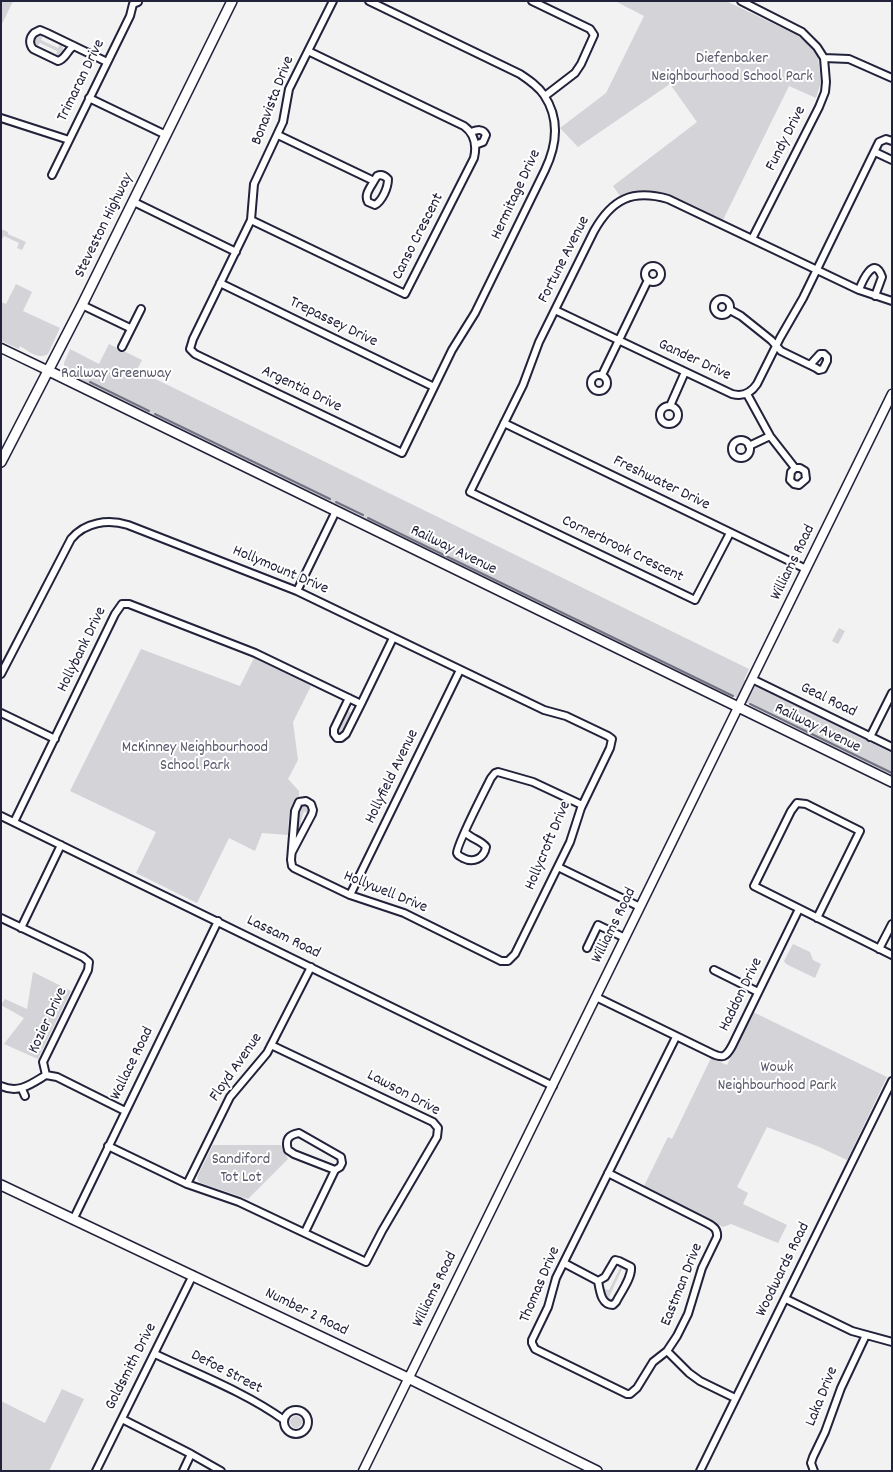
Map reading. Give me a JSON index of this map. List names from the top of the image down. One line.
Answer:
{"streets":{"main road":["Steveston Highway","Railway Avenue","Number 2 Road"],"street":["Trimaran Drive","Bonavista Drive","Fundy Drive","Hermitage Drive","Canso Crescent","Fortune Avenue","Trepassey Drive","Gander Drive","Argentia Drive","Freshwater Drive","Cornerbrook Crescent","Williams Road","Hollymount Drive","Hollybank Drive","Geal Road","Hollyfield Avenue","Hollycroft Drive","Hollywell Drive","Lassam Road","Haddon Drive","Kozier Drive","Wallace Road","Floyd Avenue","Lawson Drive","Woodwards Road","Thomas Drive","Eastman Drive","Goldsmith Drive","Defoe Street","Laka Drive"]},"crossings":[["Bonavista Drive","Canso Crescent"],["Bonavista Drive","Trepassey Drive"],["Bonavista Drive","Argentia Drive"],["Fundy Drive","Fortune Avenue"],["Hermitage Drive","Trepassey Drive"],["Hermitage Drive","Argentia Drive"],["Steveston Highway","Railway Avenue"],["Fortune Avenue","Gander Drive"],["Fortune Avenue","Freshwater Drive"],["Fortune Avenue","Cornerbrook Crescent"],["Freshwater Drive","Cornerbrook Crescent"],["Freshwater Drive","Williams Road"],["Railway Avenue","Williams Road"],["Williams Road","Geal Road"],["Williams Road","Lassam Road"],["Williams Road","Haddon Drive"],["Williams Road","Number 2 Road"],["Hollymount Drive","Hollyfield Avenue"],["Hollymount Drive","Hollycroft Drive"],["Hollybank Drive","Lassam Road"],["Hollyfield Avenue","Hollywell Drive"],["Hollycroft Drive","Hollywell Drive"],["Lassam Road","Wallace Road"],["Lassam Road","Floyd Avenue"],["Haddon Drive","Thomas Drive"],["Wallace Road","Number 2 Road"],["Floyd Avenue","Lawson Drive"],["Thomas Drive","Eastman Drive"],["Number 2 Road","Goldsmith Drive"],["Goldsmith Drive","Defoe Street"]],"parks":["Diefenbaker Neighbourhood School Park","Railway Greenway","McKinney Neighbourhood School Park","Wowk Neighbourhood Park","Sandiford Tot Lot"]}
